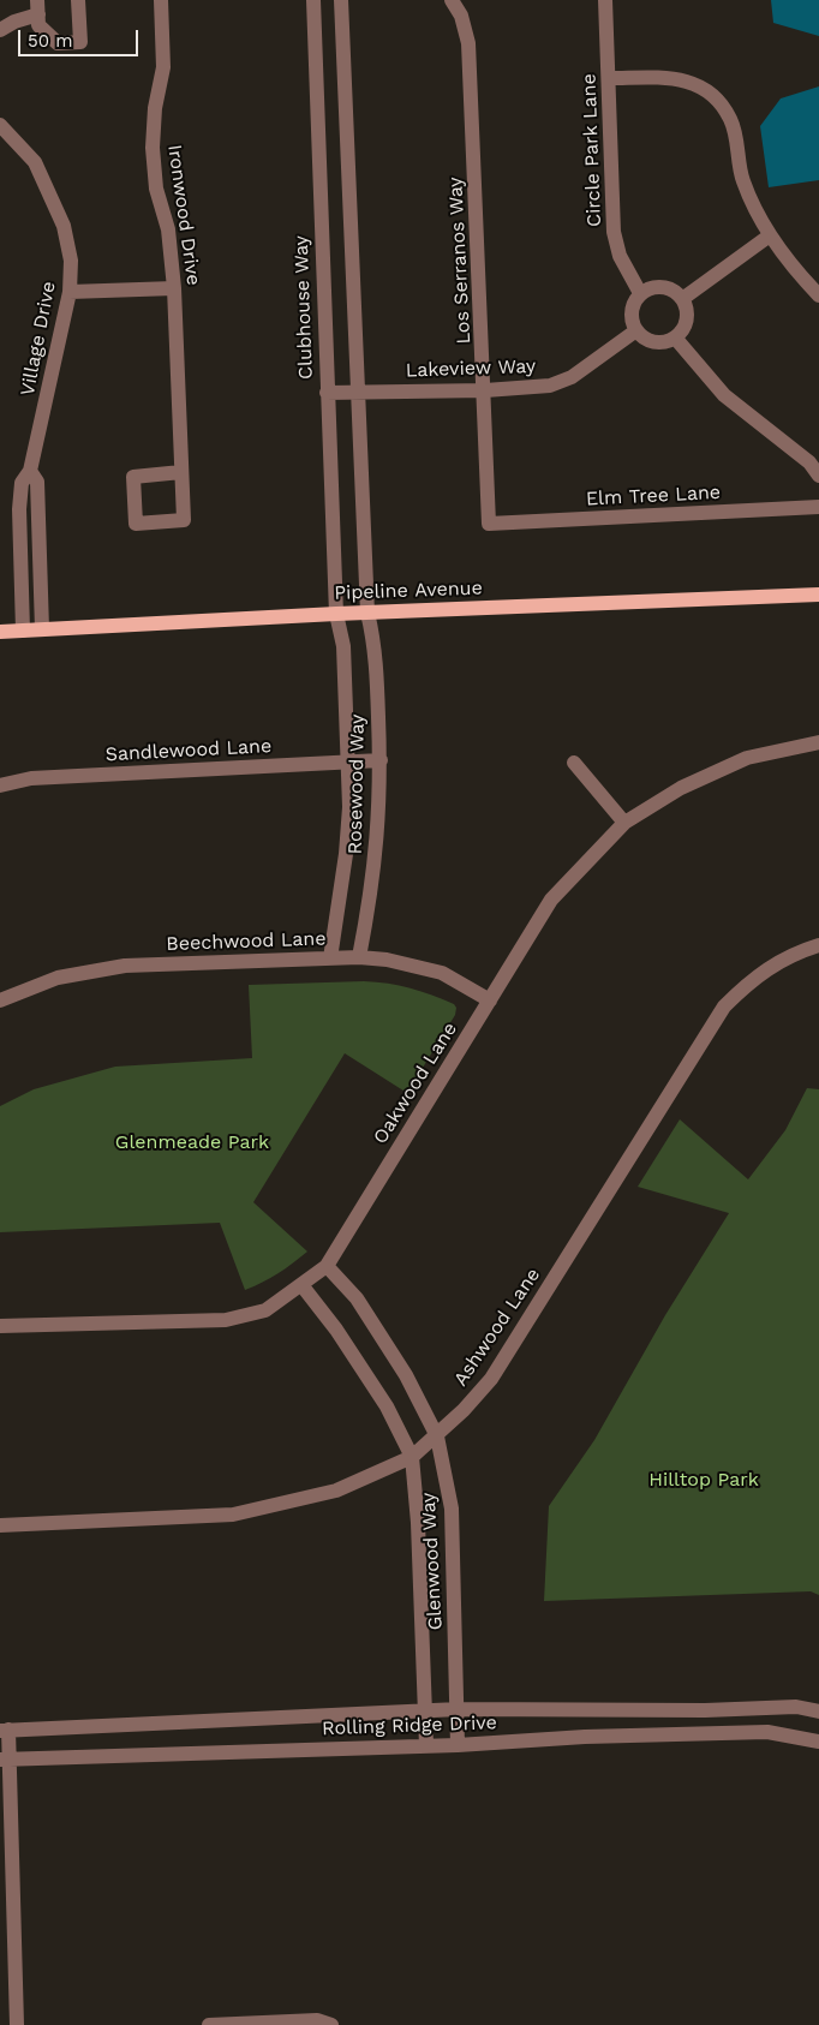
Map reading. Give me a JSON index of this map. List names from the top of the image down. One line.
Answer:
{"streets":{"main road":["Pipeline Avenue"],"street":["Circle Park Lane","Ironwood Drive","Los Serranos Way","Clubhouse Way","Village Drive","Lakeview Way","Elm Tree Lane","Sandlewood Lane","Rosewood Way","Beechwood Lane","Oakwood Lane","Ashwood Lane","Glenwood Way","Rolling Ridge Drive"]},"crossings":[["Circle Park Lane","Lakeview Way"],["Los Serranos Way","Lakeview Way"],["Los Serranos Way","Elm Tree Lane"],["Clubhouse Way","Lakeview Way"],["Clubhouse Way","Pipeline Avenue"],["Clubhouse Way","Rosewood Way"],["Village Drive","Pipeline Avenue"],["Pipeline Avenue","Rosewood Way"],["Sandlewood Lane","Rosewood Way"],["Rosewood Way","Beechwood Lane"],["Beechwood Lane","Oakwood Lane"],["Oakwood Lane","Glenwood Way"],["Ashwood Lane","Glenwood Way"],["Glenwood Way","Rolling Ridge Drive"]],"parks":["Glenmeade Park","Hilltop Park"],"scale_bar":"50 m"}
